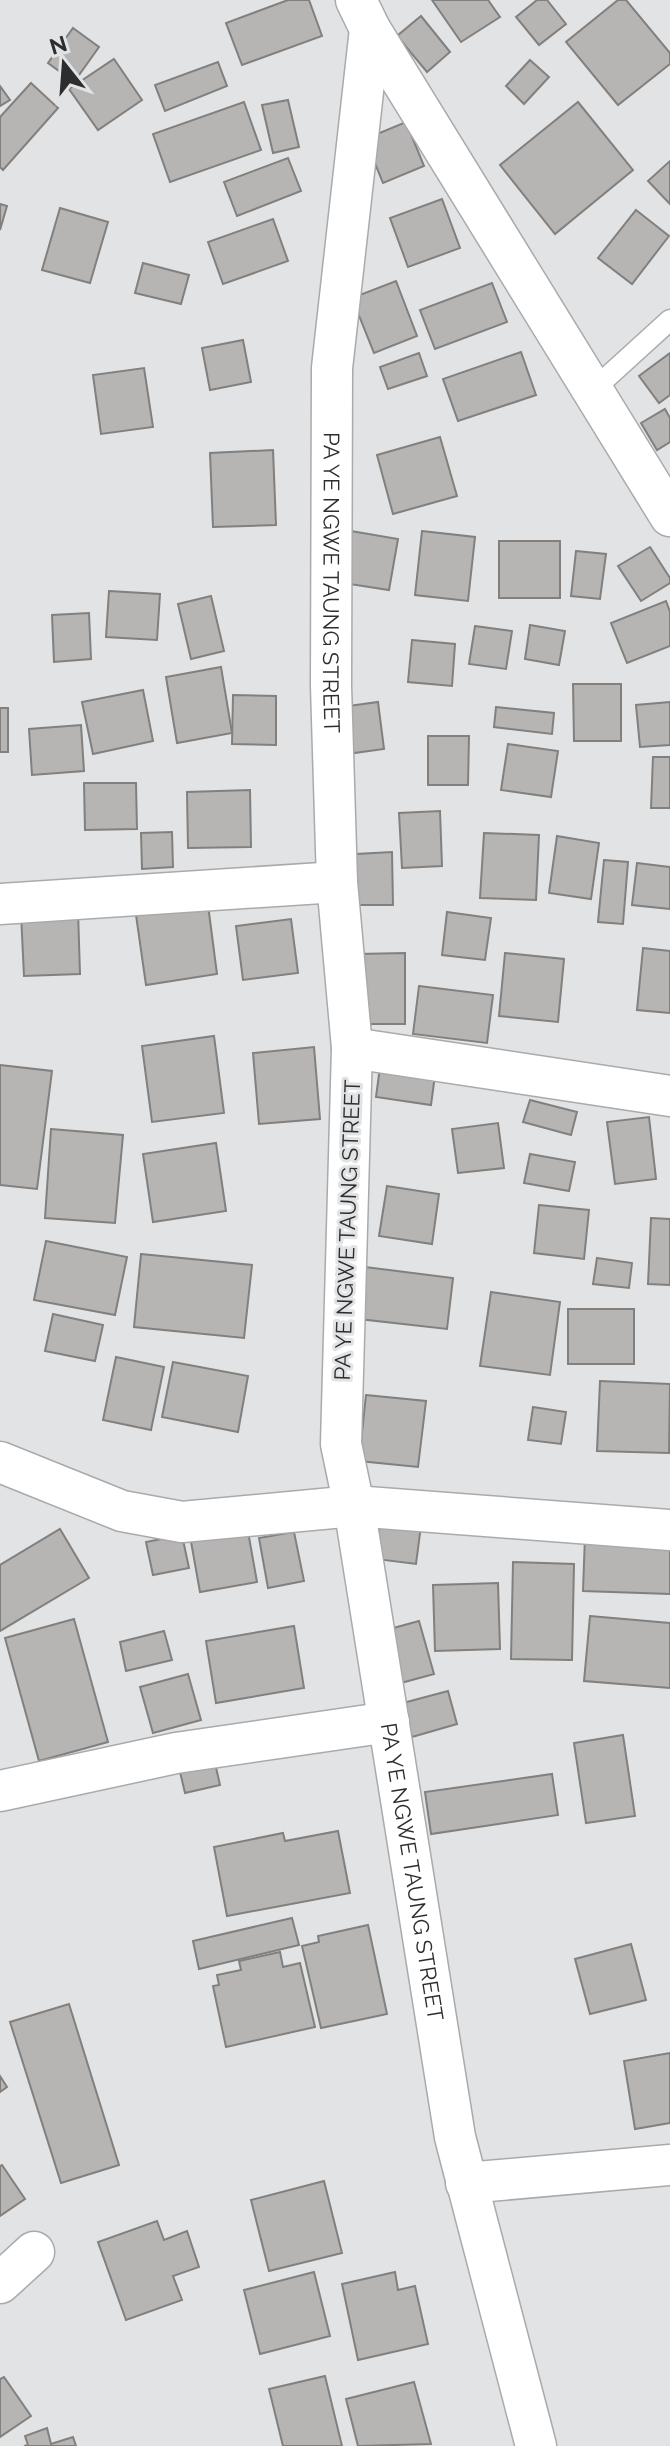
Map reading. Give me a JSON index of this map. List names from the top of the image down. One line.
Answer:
{"streets":{"street":["PA YE NGWE TAUNG STREET"]},"north":"top"}
